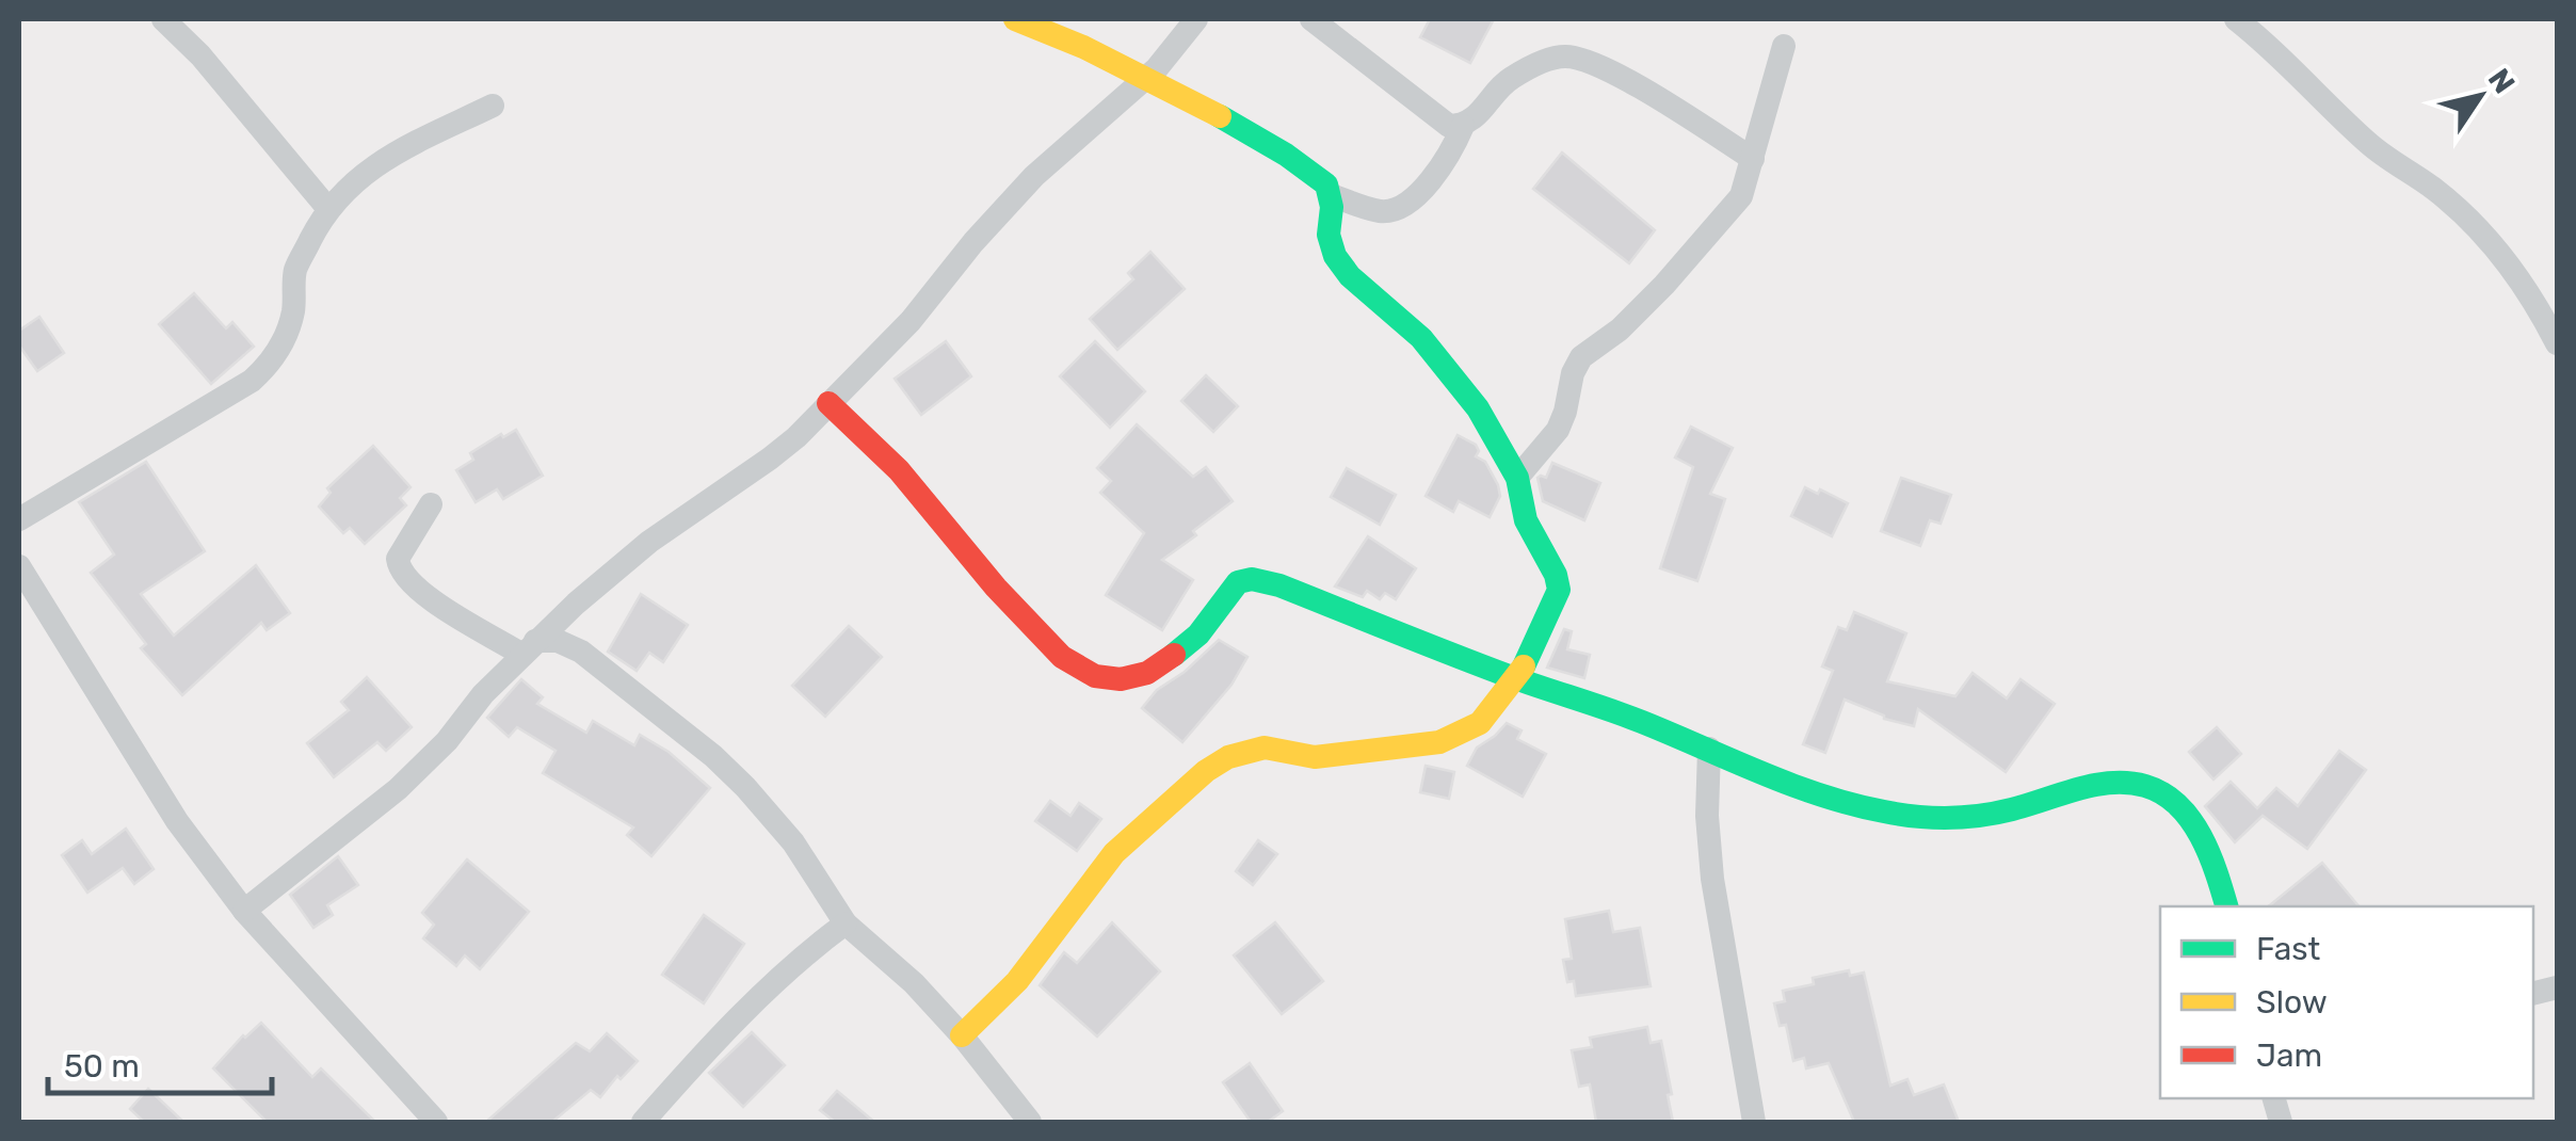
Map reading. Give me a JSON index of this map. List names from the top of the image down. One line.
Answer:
{"legend":["Fast","Slow","Jam"],"scale_bar":"50 m","north":"top right"}
